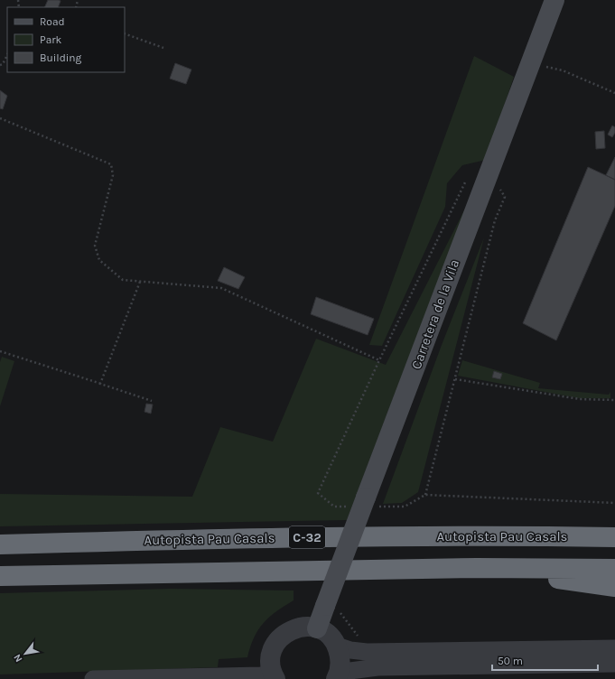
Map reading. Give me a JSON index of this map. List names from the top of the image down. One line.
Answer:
{"streets":{"highway":["Autopista Pau Casals","C-32"],"main road":["Carretera de la Vila"]},"legend":["Road","Park","Building"],"scale_bar":"50 m","north":"bottom left"}
